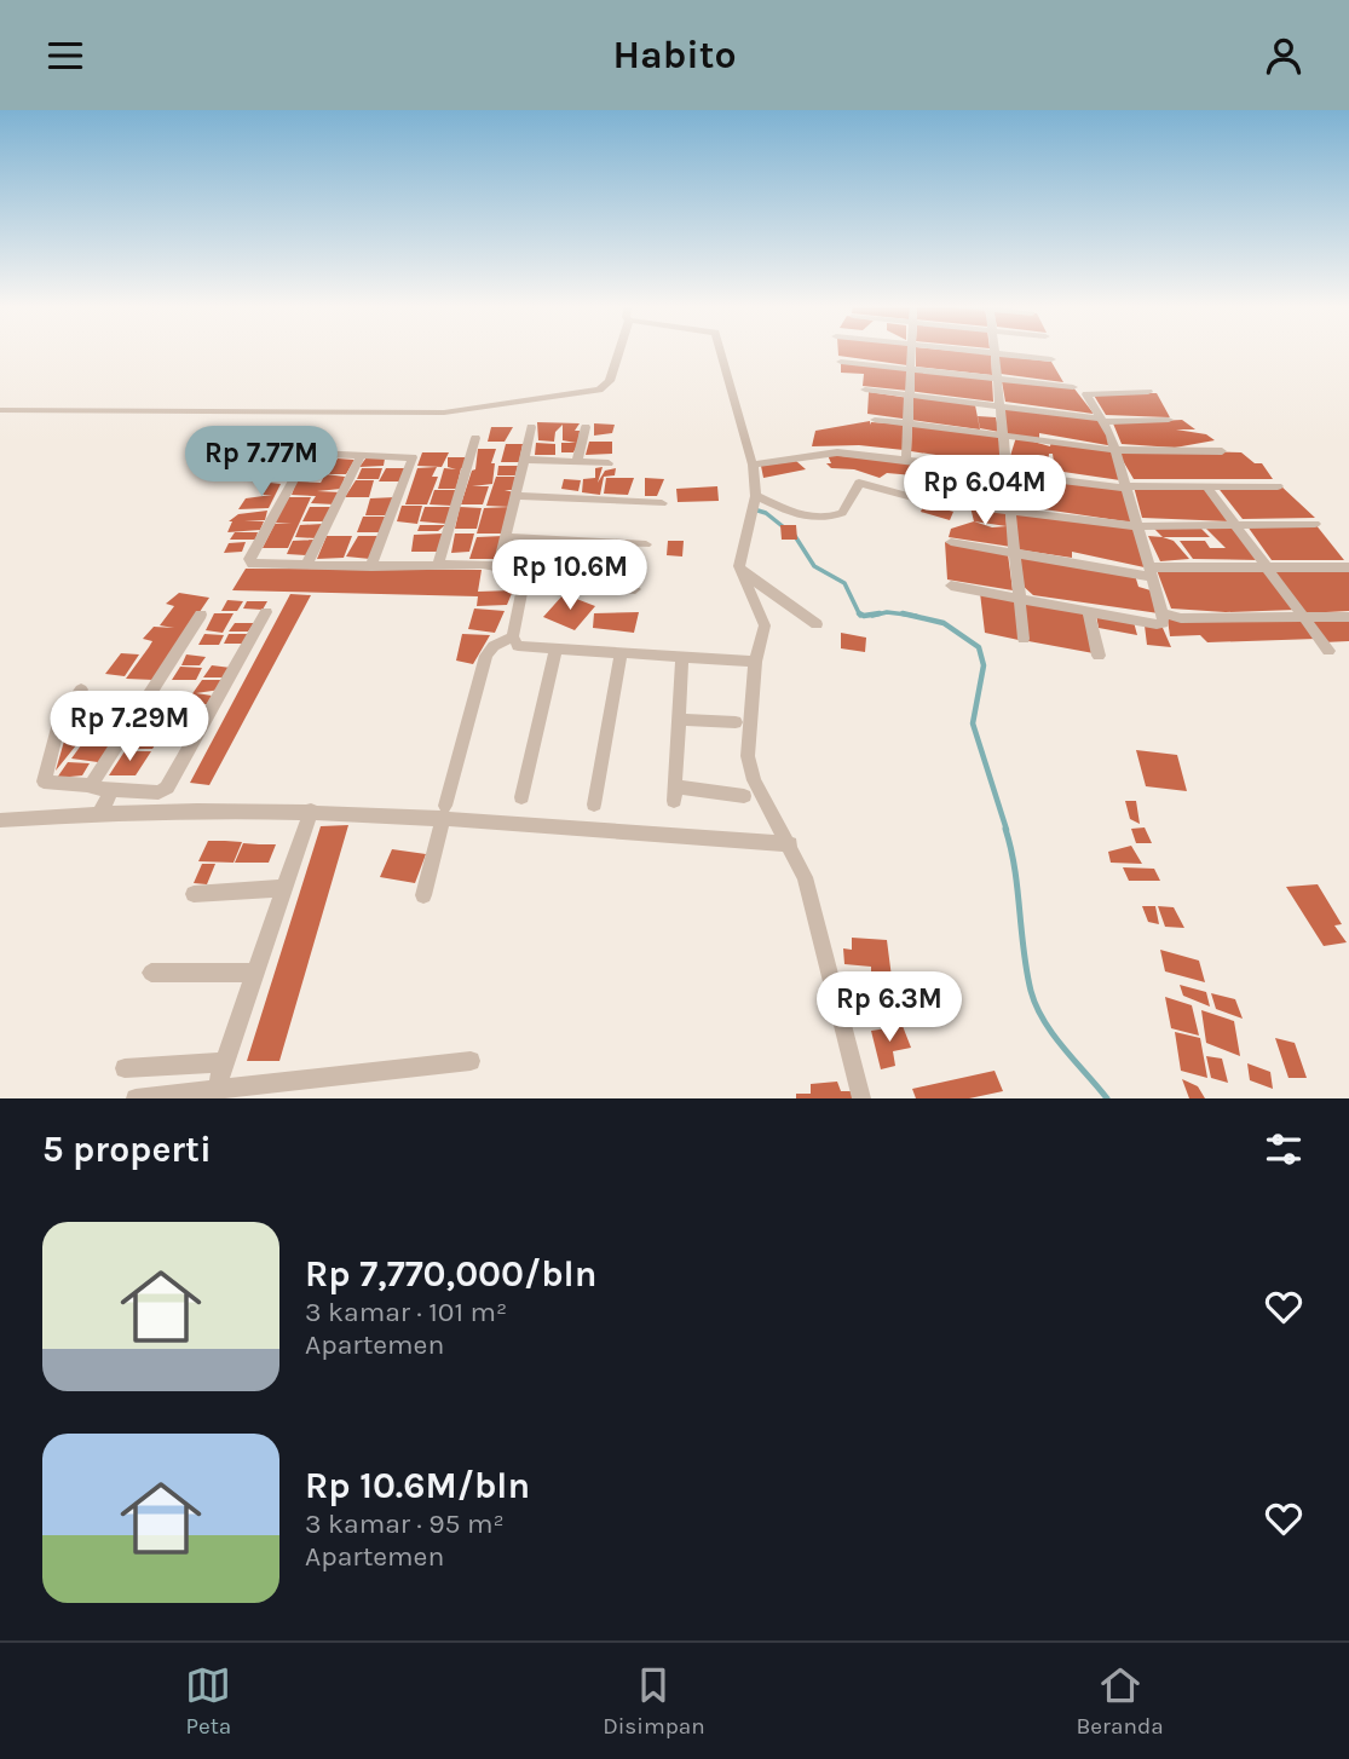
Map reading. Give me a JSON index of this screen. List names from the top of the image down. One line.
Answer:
{"page":{"header":"Habito","price":["Rp 7.77M","Rp 6.04M","Rp 10.6M","Rp 7.29M","Rp 6.3M"],"heading":"5 properti","list":[{"name":"Rp 7,770,000/bln","note":"3 kamar · 101 m² · Apartemen"},{"name":"Rp 10.6M/bln","note":"3 kamar · 95 m² · Apartemen"}],"tabs":["Peta","Disimpan","Beranda"]}}
